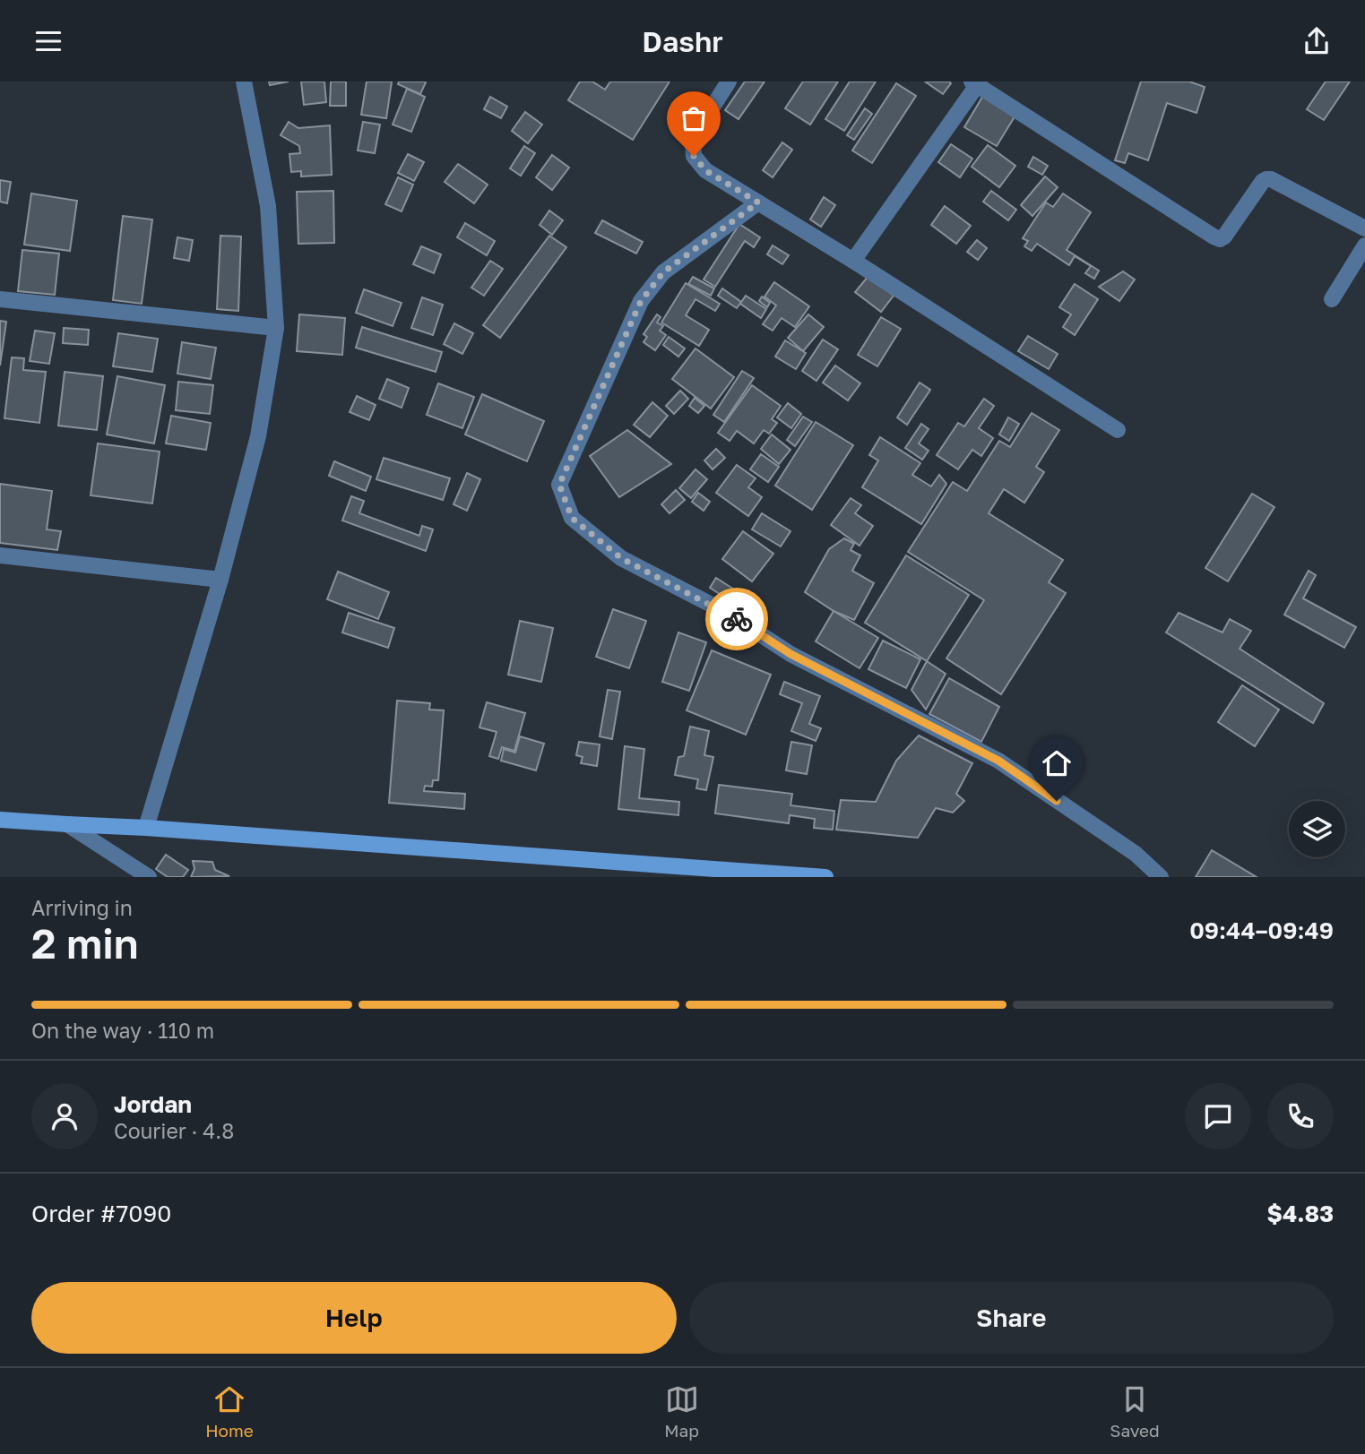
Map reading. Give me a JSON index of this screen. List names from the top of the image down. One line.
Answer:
{"page":{"header":"Dashr","heading":["2 min","Arriving in","09:44–09:49"],"panel":["Jordan","Courier · 4.8","Order #7090","$4.83"],"bar":"On the way · 110 m","buttons":["Help","Share"],"tabs":["Home","Map","Saved"]}}
